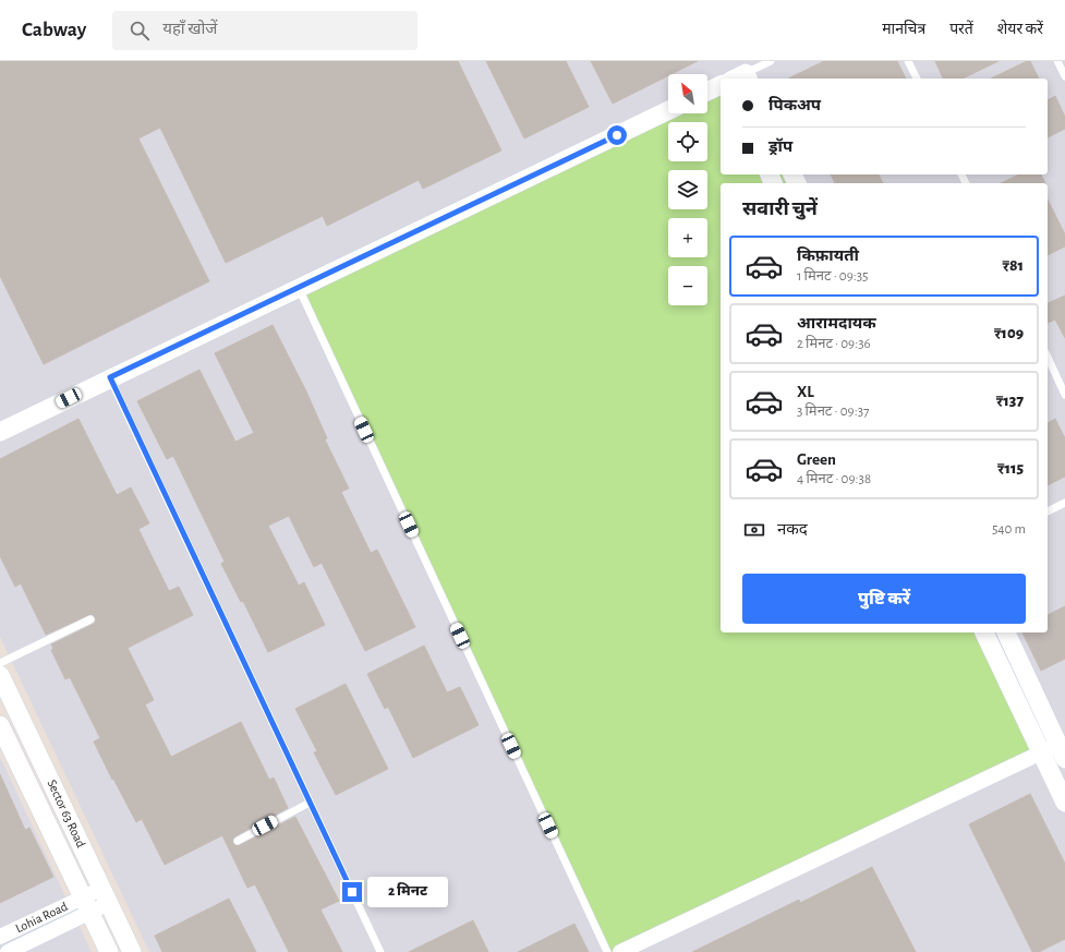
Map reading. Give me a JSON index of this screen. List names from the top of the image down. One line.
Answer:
{"streets":{"street":["Sector 63 Road","Lohia Road"]},"crossings":[["Sector 63 Road","Lohia Road"]],"north":"top left","page":{"header":"Cabway","search":"यहाँ खोजें","nav":["मानचित्र","परतें","शेयर करें"],"map_buttons":["+","−"],"banner":["पिकअप","ड्रॉप"],"heading":"सवारी चुनें","list":[{"name":"किफ़ायती","note":"1 मिनट · 09:35","value":"₹81"},{"name":"आरामदायक","note":"2 मिनट · 09:36","value":"₹109"},{"name":"XL","note":"3 मिनट · 09:37","value":"₹137"},{"name":"Green","note":"4 मिनट · 09:38","value":"₹115"}],"pay":["नकद","540 m"],"buttons":"पुष्टि करें","bubble":"2 मिनट"}}
